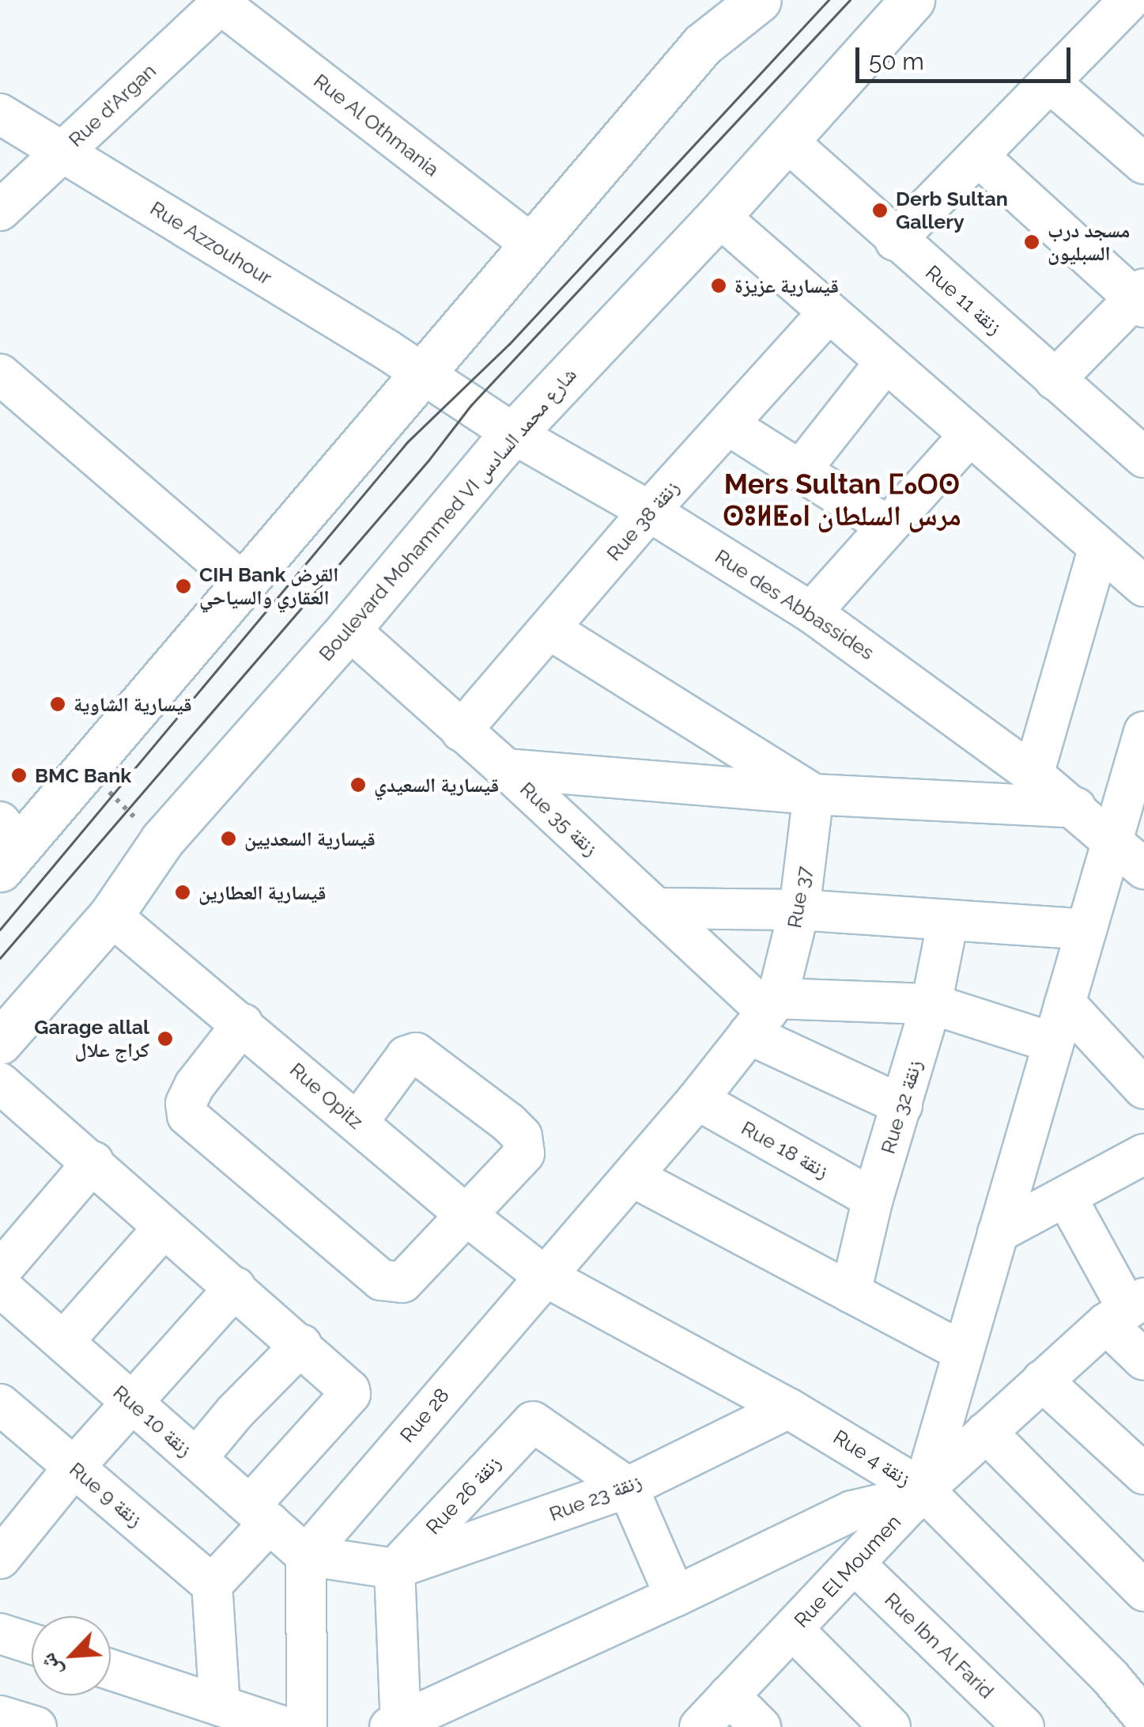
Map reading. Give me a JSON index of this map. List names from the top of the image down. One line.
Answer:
{"streets":{"main road":["Boulevard Mohammed VI شارع محمد السادس"],"street":["Rue d'Argan","Rue Al Othmania","Rue Azzouhour","Rue 11 زنقة","Rue 38 زنقة","Rue des Abbassides","Rue 35 زنقة","Rue 37","Rue Opitz","Rue 32 زنقة","Rue 18 زنقة","Rue 28","Rue 10 زنقة","Rue 4 زنقة","Rue 9 زنقة","Rue 26 زنقة","Rue 23 زنقة","Rue El Moumen","Rue Ibn Al Farid"]},"crossings":[["Rue d'Argan","Rue Al Othmania"],["Rue d'Argan","Rue Azzouhour"],["Rue Azzouhour","Rue des Abbassides"],["Rue 11 زنقة","Boulevard Mohammed VI شارع محمد السادس"],["Boulevard Mohammed VI شارع محمد السادس","Rue des Abbassides"],["Boulevard Mohammed VI شارع محمد السادس","Rue 35 زنقة"],["Boulevard Mohammed VI شارع محمد السادس","Rue Opitz"],["Rue 38 زنقة","Rue des Abbassides"],["Rue 38 زنقة","Rue 35 زنقة"],["Rue 35 زنقة","Rue 37"],["Rue 35 زنقة","Rue 32 زنقة"],["Rue 35 زنقة","Rue 28"],["Rue 37","Rue 28"],["Rue Opitz","Rue 28"],["Rue Opitz","Rue 4 زنقة"],["Rue 32 زنقة","Rue 18 زنقة"],["Rue 18 زنقة","Rue 28"],["Rue 28","Rue 10 زنقة"],["Rue 28","Rue 4 زنقة"],["Rue 4 زنقة","Rue 23 زنقة"],["Rue 4 زنقة","Rue El Moumen"],["Rue 26 زنقة","Rue 23 زنقة"],["Rue El Moumen","Rue Ibn Al Farid"]],"districts":["Mers Sultan ⵎⴰⵔⵙ ⵙⵓⵍⵟⴰⵏ مرس السلطان"],"places":["Derb Sultan Gallery","مسجد درب السبليون","قيسارية عزيزة","CIH Bank القرض العقاري والسياحي","قيسارية الشاوية","BMC Bank","قيسارية السعيدي","قيسارية السعديين","قيسارية العطارين","Garage allal كراج علال"],"scale_bar":"50 m","north":"bottom left"}
